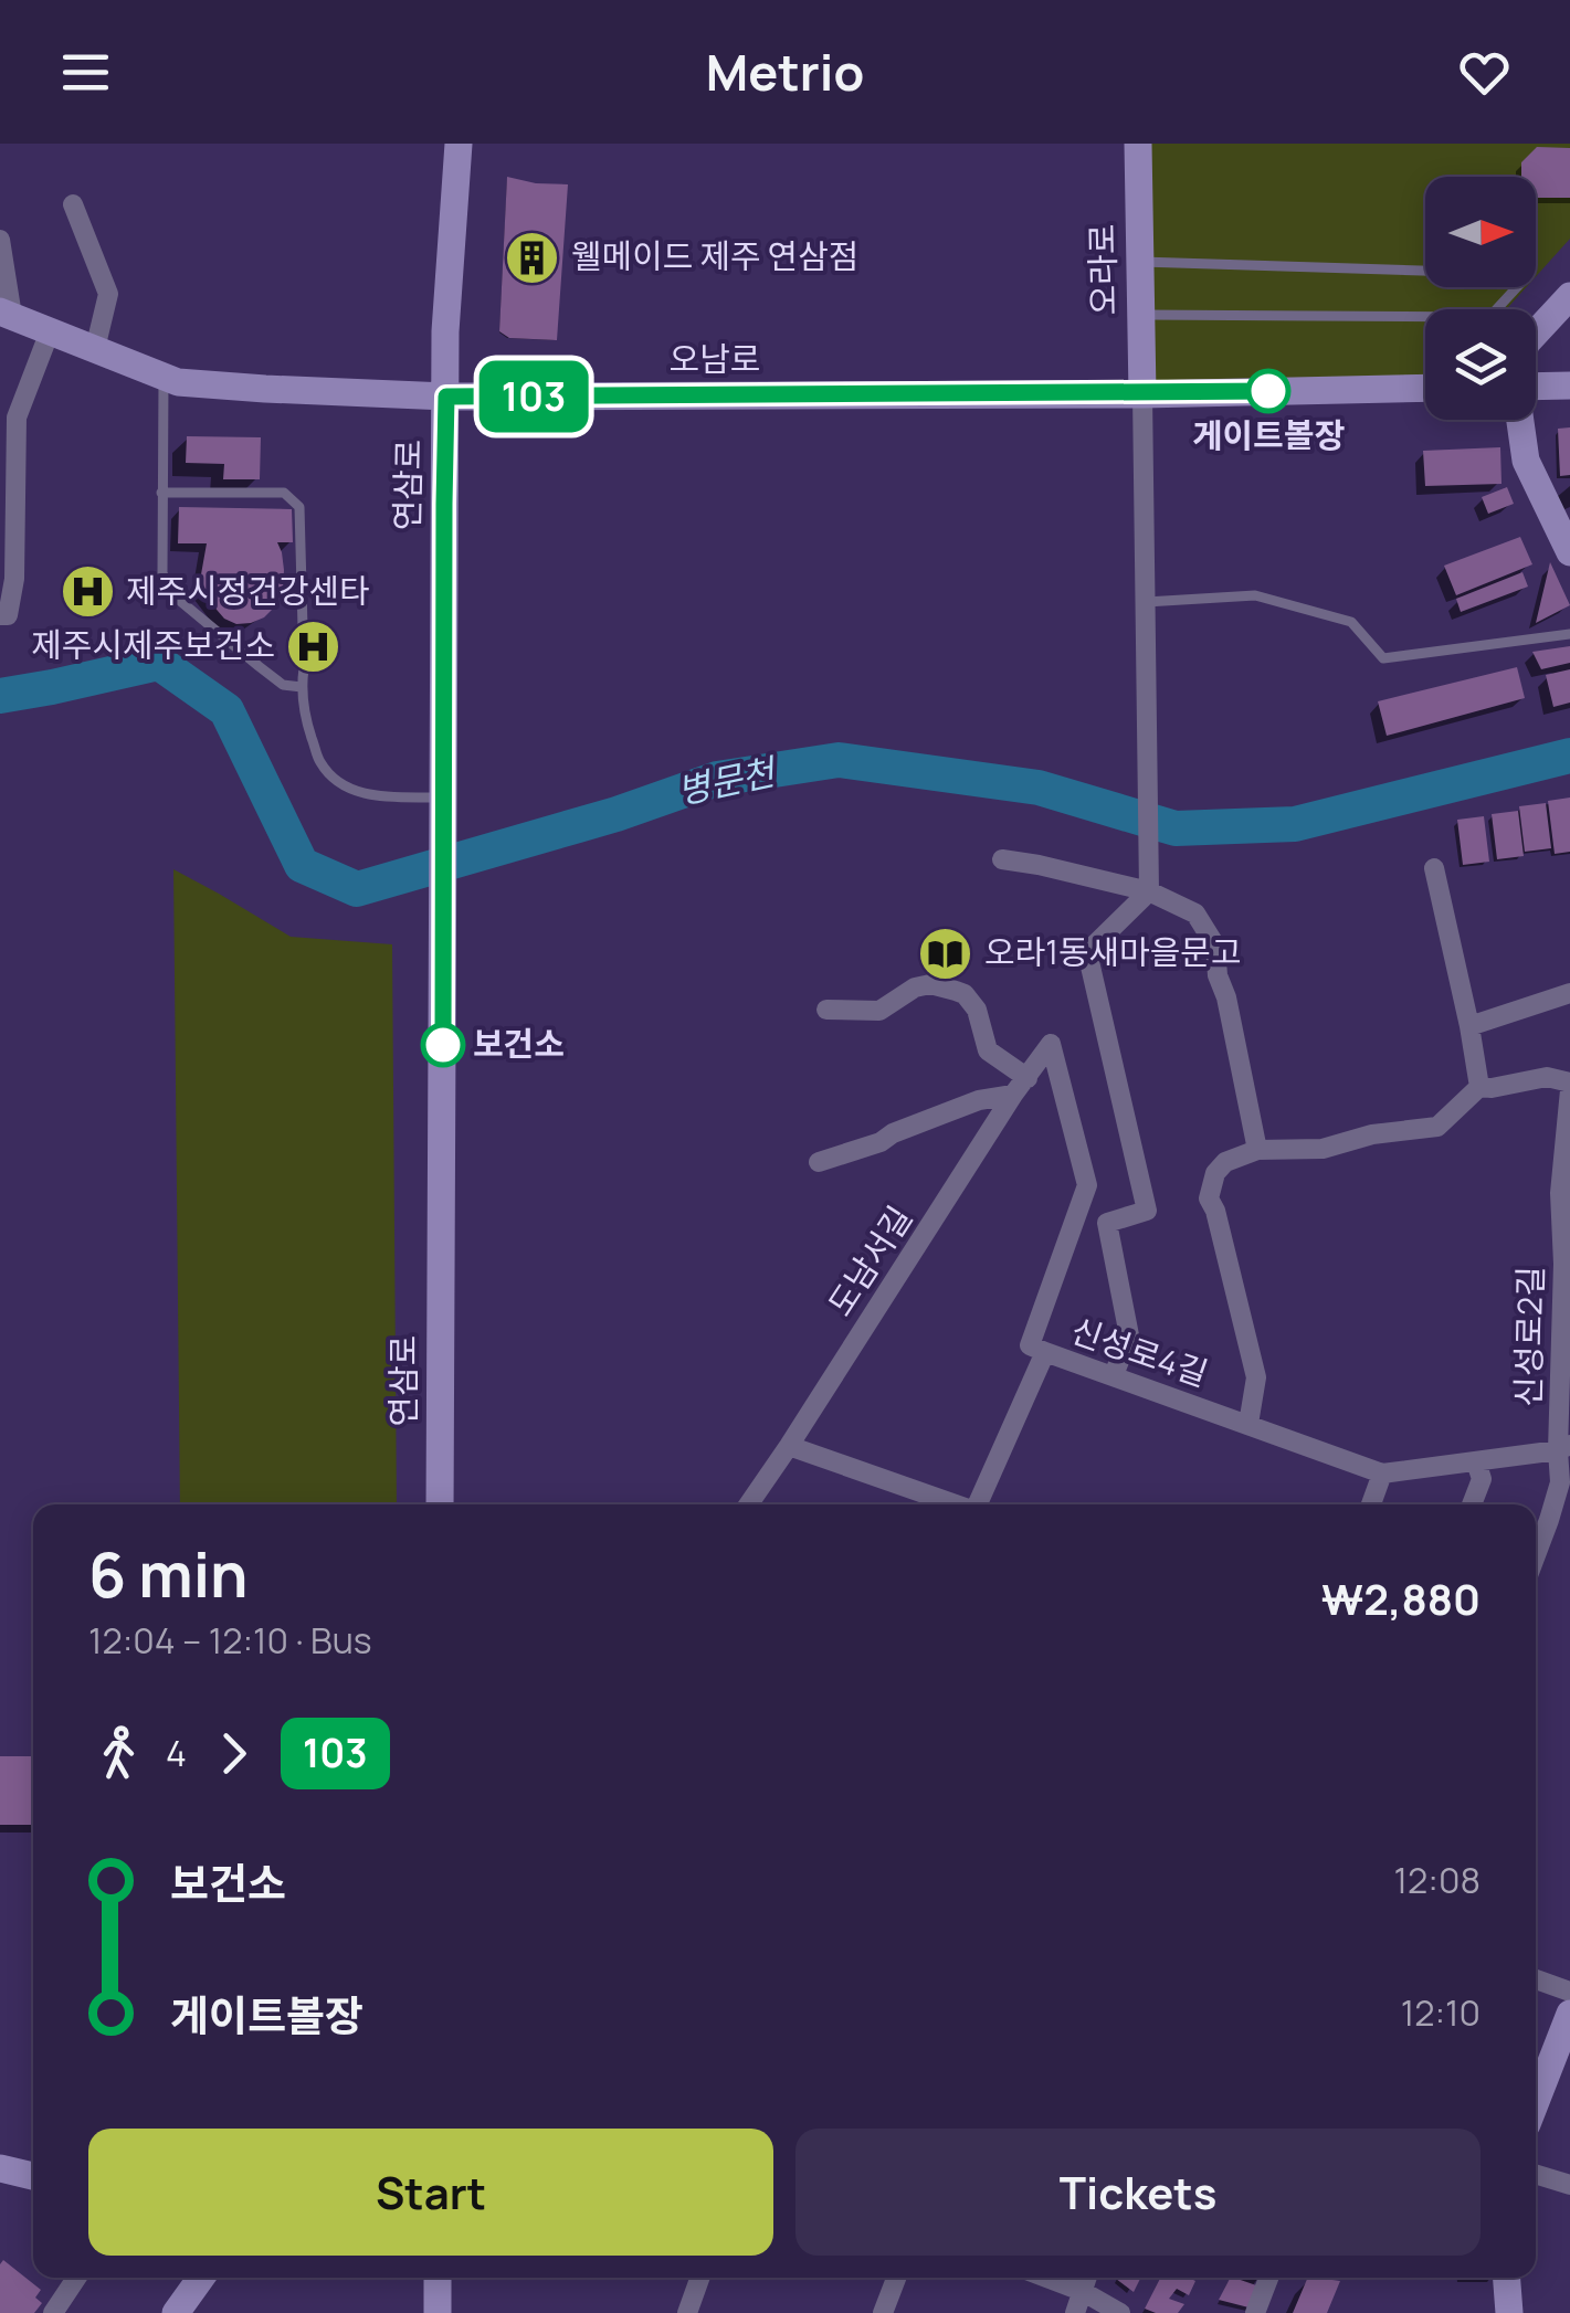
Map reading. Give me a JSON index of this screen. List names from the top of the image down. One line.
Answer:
{"streets":{"street":["오라로","오남로","연삼로","도남서길","신성로2길","신성로4길"]},"crossings":[["오라로","오남로"],["오남로","연삼로"],["도남서길","신성로4길"],["신성로2길","신성로4길"]],"water":["병문천"],"places":{"building":["웰메이드 제주 연삼점"],"other":["게이트볼장","보건소"],"hospital":["제주시정건강센타","제주시제주보건소"],"library":["오라1동새마을문고"]},"lines":["bus line 103"],"north":"right","page":{"header":"Metrio","on_map":"103","heading":["6 min","12:04 – 12:10 · Bus","₩2,880"],"legs":["4","103"],"list":[{"name":"보건소","value":"12:08"},{"name":"게이트볼장","value":"12:10"}],"buttons":["Start","Tickets"]}}
